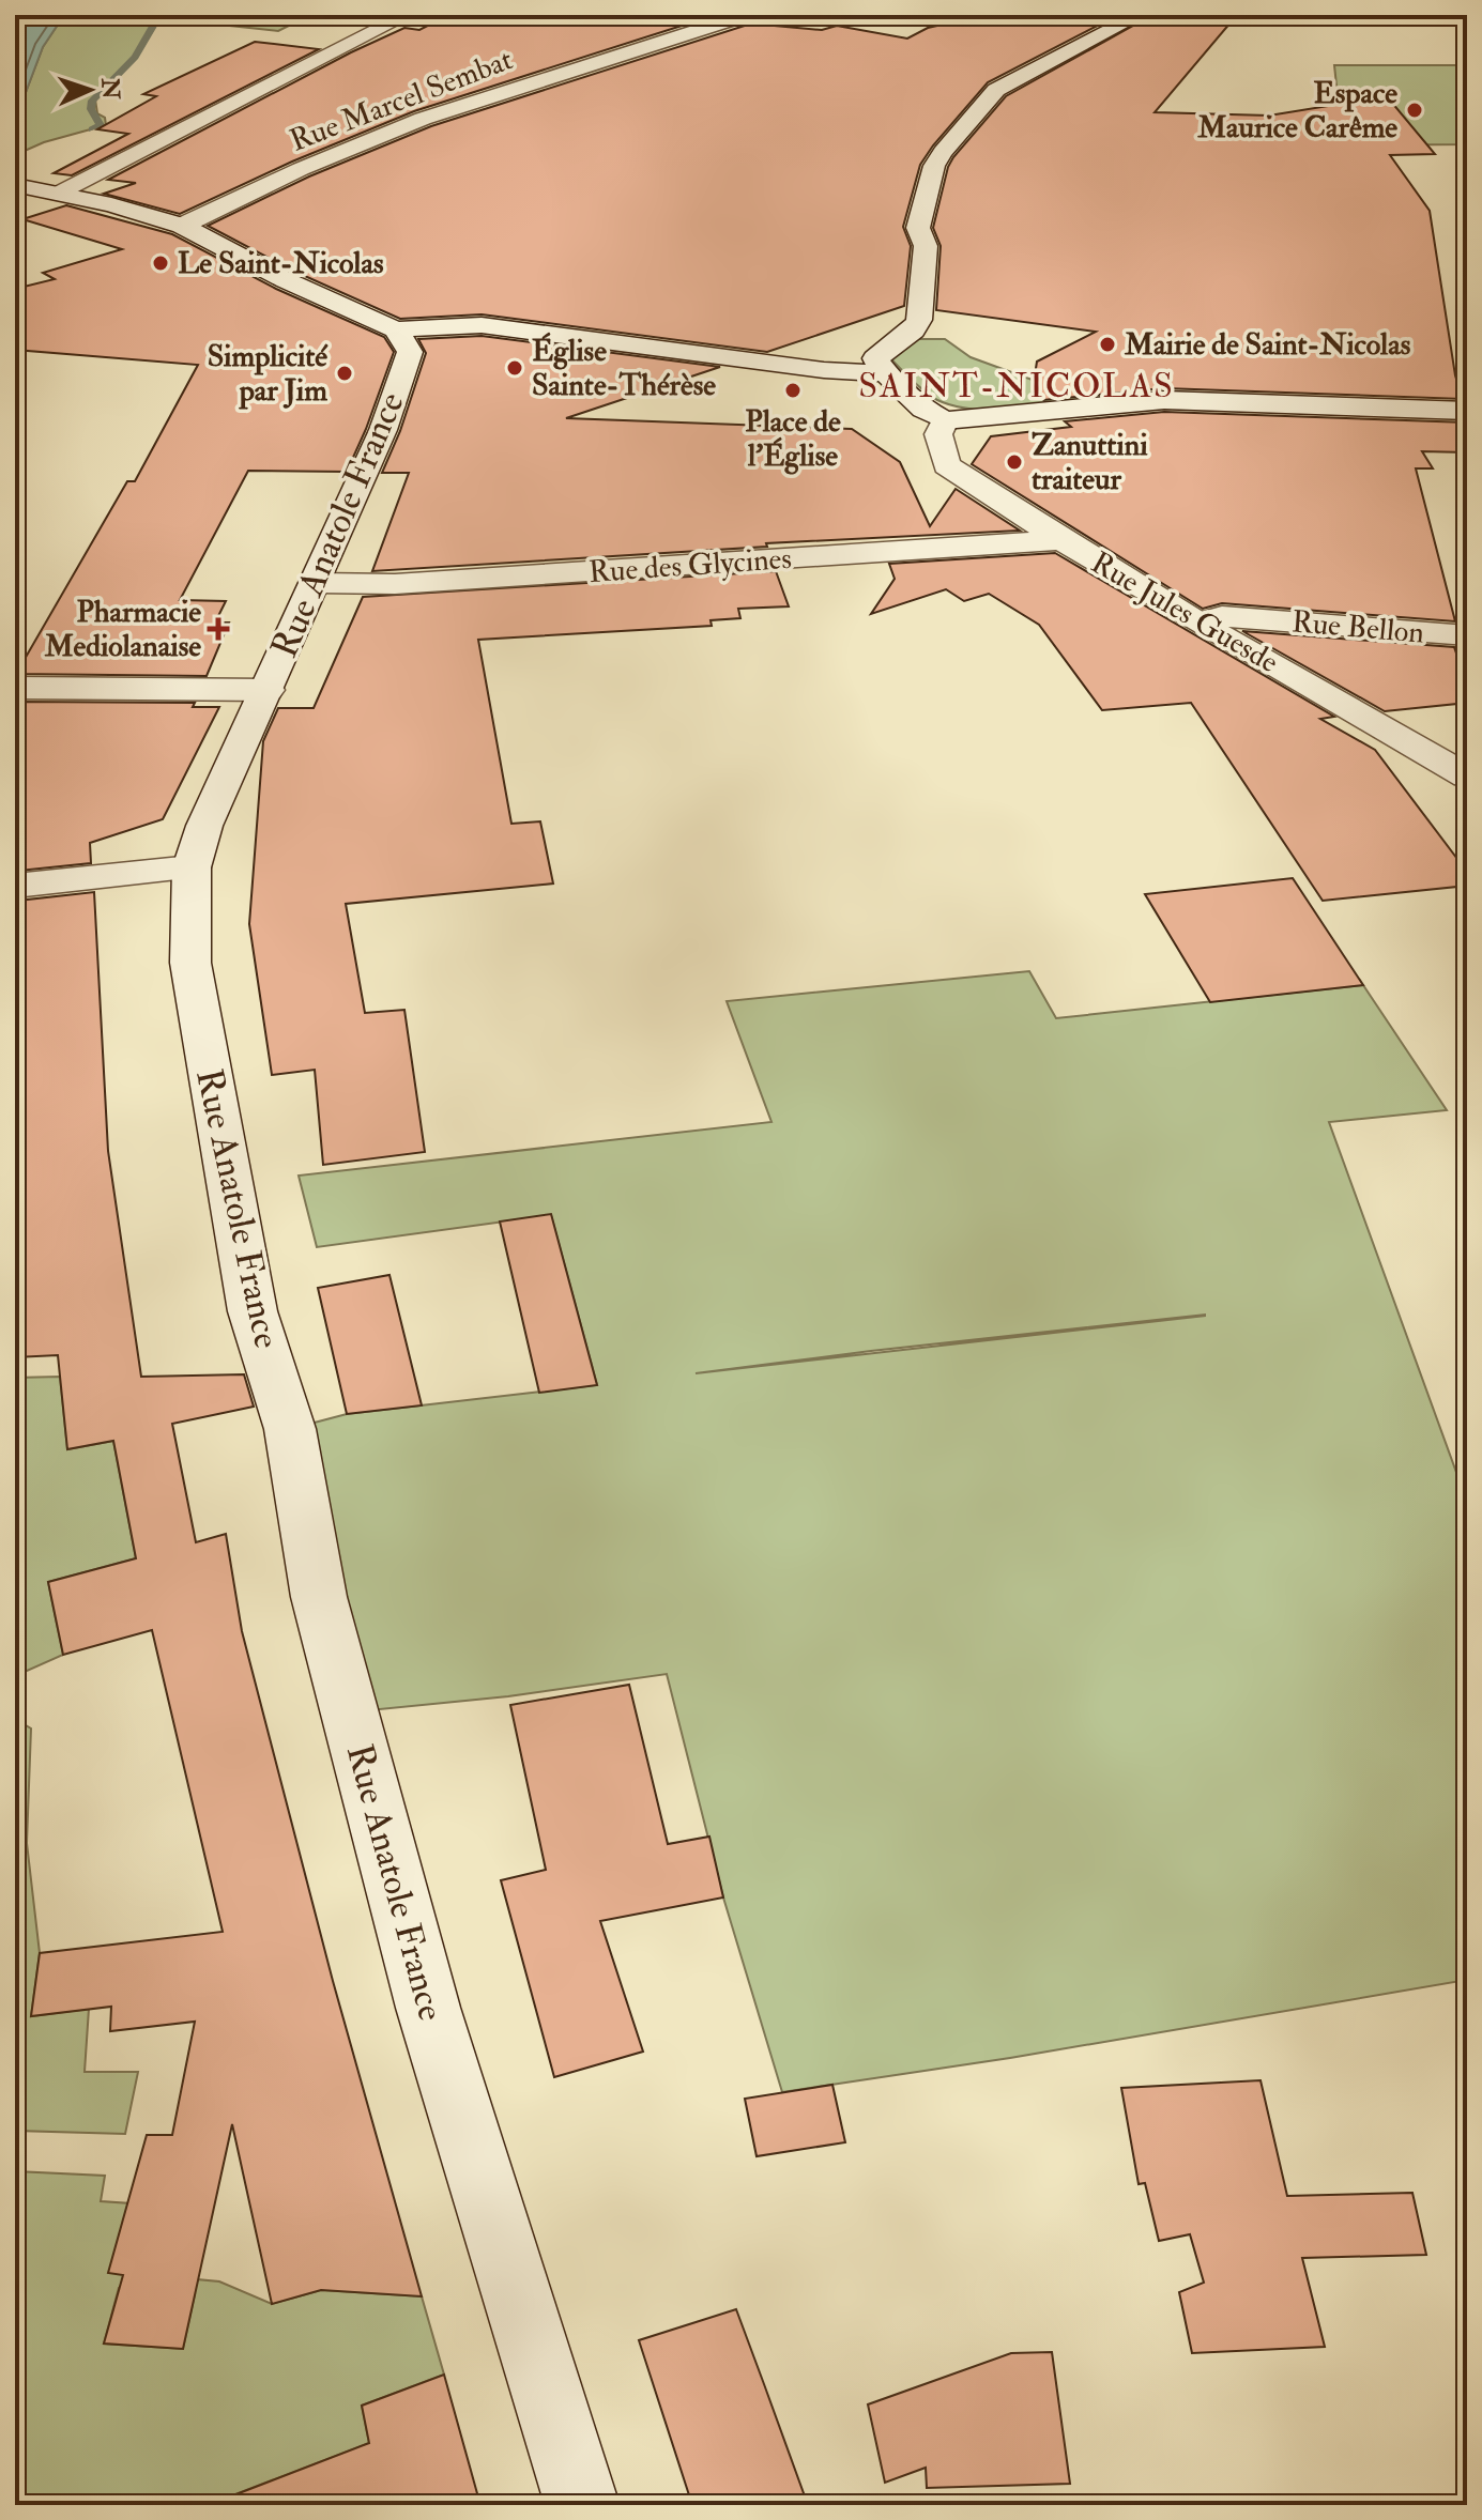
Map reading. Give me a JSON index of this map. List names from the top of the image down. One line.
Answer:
{"streets":{"street":["Rue Marcel Sembat","Rue Anatole France","Rue des Glycines","Rue Jules Guesde","Rue Bellon"]},"crossings":[["Rue Anatole France","Rue des Glycines"],["Rue des Glycines","Rue Jules Guesde"],["Rue Jules Guesde","Rue Bellon"]],"districts":["SAINT-NICOLAS"],"places":{"other":["Espace Maurice Carême","Le Saint-Nicolas","Mairie de Saint-Nicolas","Église Sainte-Thérèse","Simplicité par Jim","Place de l'Église","Zanuttini traiteur"],"health":["Pharmacie Mediolanaise"]},"north":"right"}
